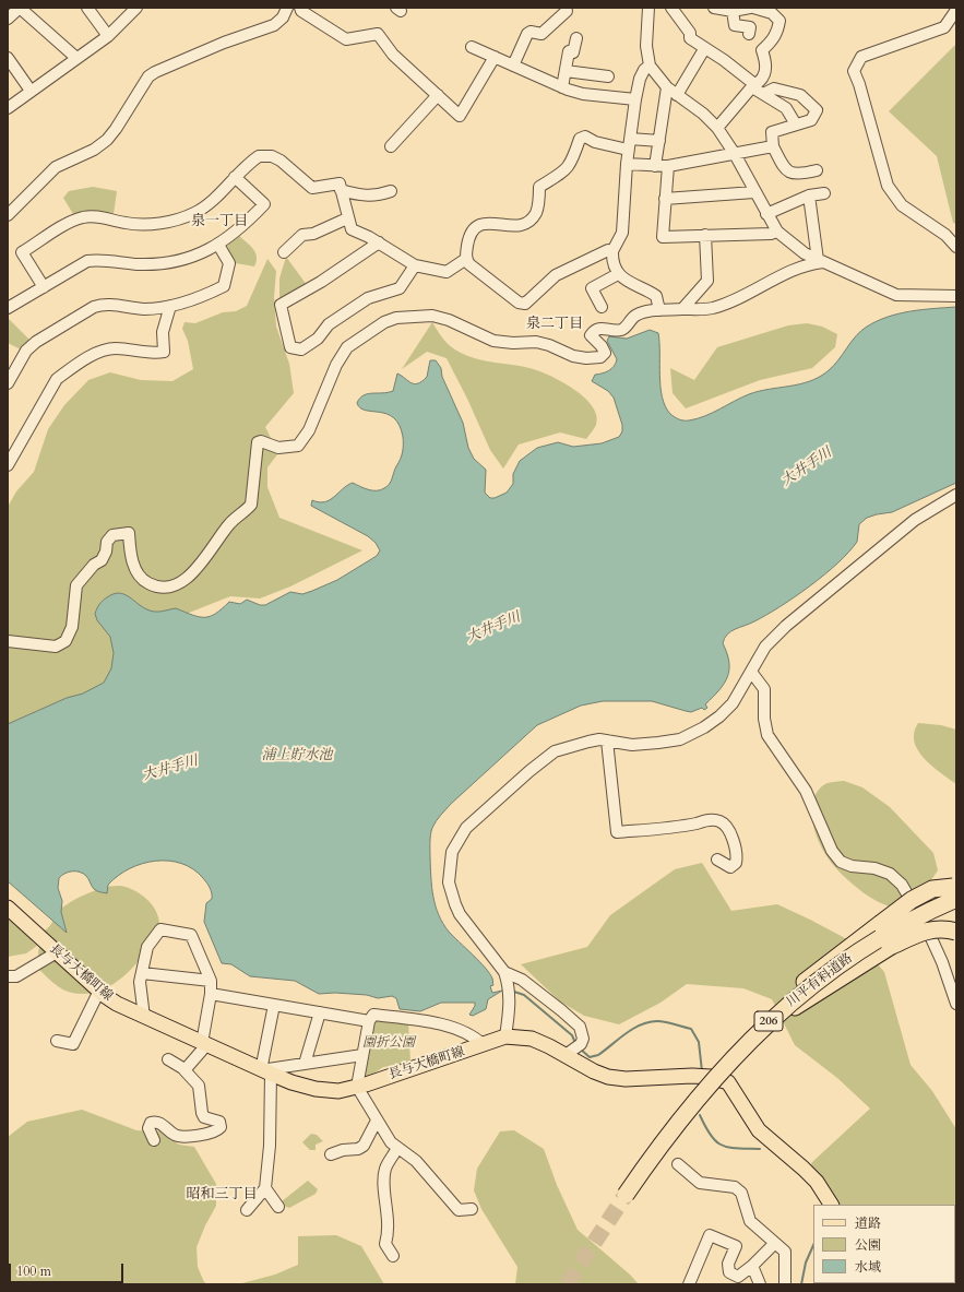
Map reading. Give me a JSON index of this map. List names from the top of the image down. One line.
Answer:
{"streets":{"highway":["川平有料道路","206"],"main road":["長与大橋町線"]},"districts":["泉一丁目","泉二丁目","昭和三丁目"],"water":["大井手川","浦上貯水池"],"parks":["園折公園"],"legend":["道路","公園","水域"],"scale_bar":"100 m"}
